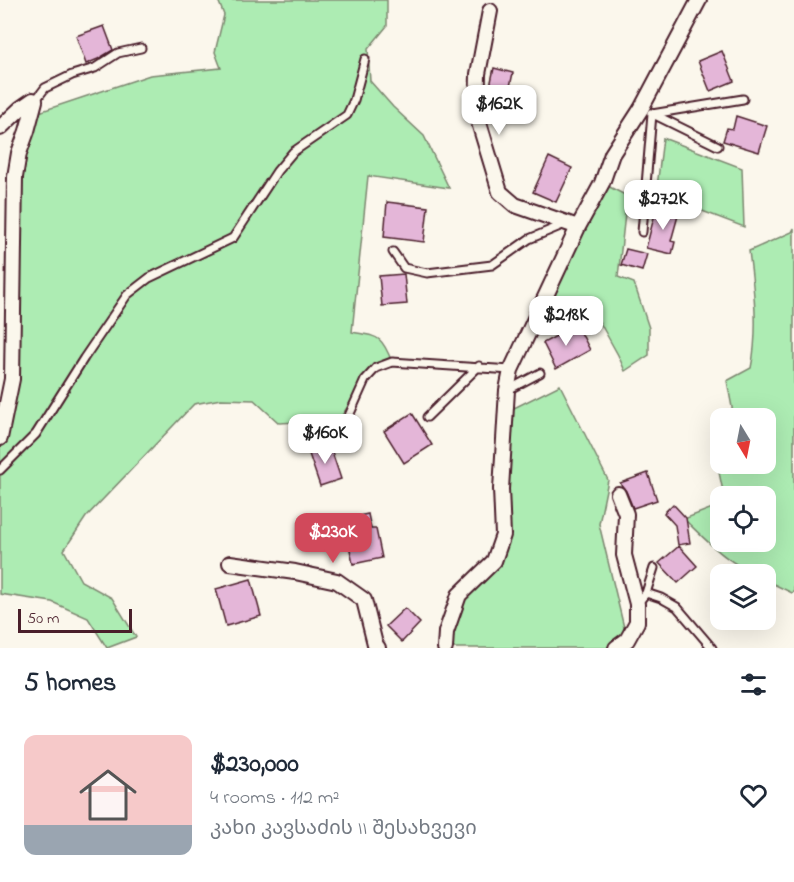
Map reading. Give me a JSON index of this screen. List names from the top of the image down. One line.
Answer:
{"scale_bar":"50 m","north":"bottom","page":{"price":["$162K","$272K","$218K","$160K","$230K"],"scale":"50 m","heading":"5 homes","list":[{"name":"$230,000","note":"4 rooms · 112 m² · კახი კავსაძის II შესახვევი"}]}}
